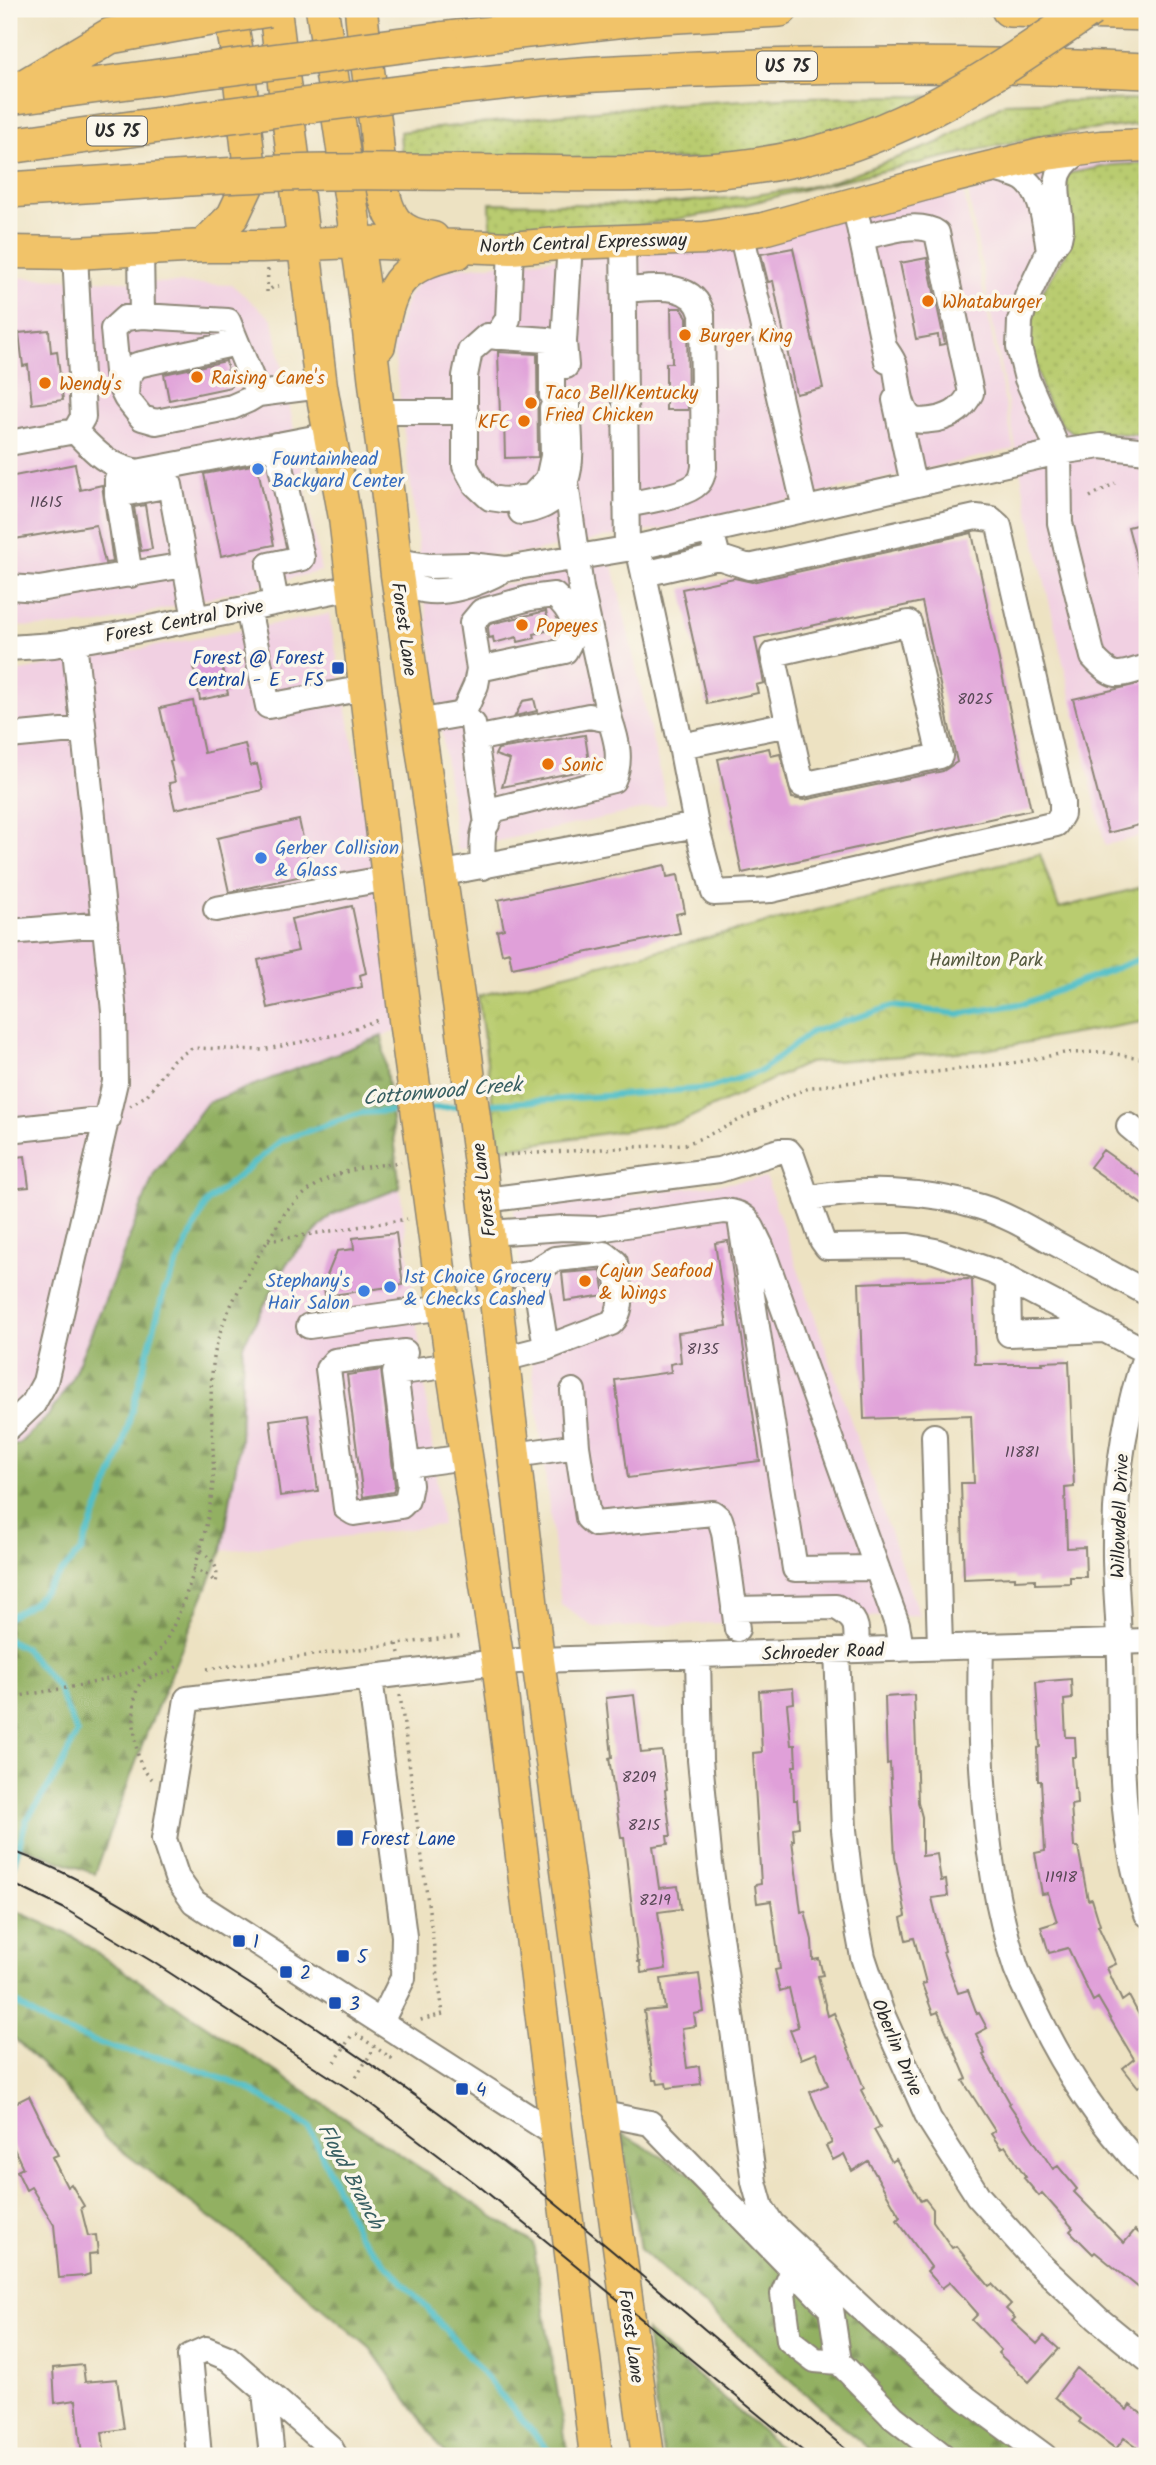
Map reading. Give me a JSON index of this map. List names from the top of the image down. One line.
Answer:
{"streets":{"highway":["US 75"],"main road":["North Central Expressway","Forest Lane"],"street":["Forest Central Drive","Willowdell Drive","Schroeder Road","Oberlin Drive"]},"crossings":[["North Central Expressway","Forest Lane"],["Forest Lane","Schroeder Road"],["Willowdell Drive","Schroeder Road"],["Schroeder Road","Oberlin Drive"]],"water":["Cottonwood Creek","Floyd Branch"],"parks":["Hamilton Park"],"places":{"other":["Whataburger","Burger King","Raising Cane's","Wendy's","Taco Bell/Kentucky Fried Chicken","KFC","Fountainhead Backyard Center","Popeyes","Sonic","Gerber Collision & Glass","Cajun Seafood & Wings","1st Choice Grocery & Checks Cashed","Stephany's Hair Salon"],"transit":["Forest @ Forest Central - E - FS","Forest Lane","1","5","2","3","4"]},"house_numbers":["11615","8025","8135","11881","8209","8215","11918","8219"]}
